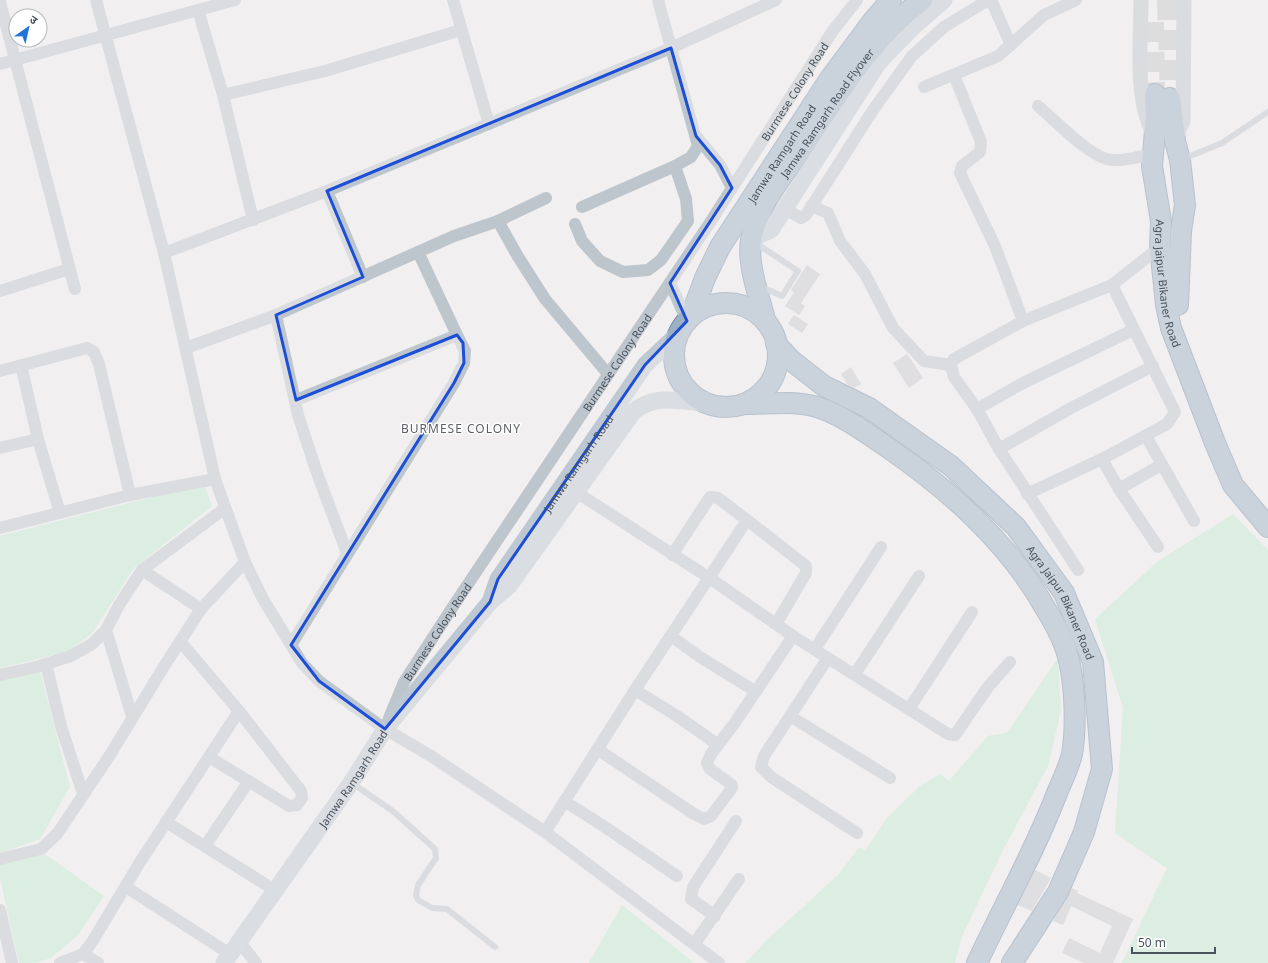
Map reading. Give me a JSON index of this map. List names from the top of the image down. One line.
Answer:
{"streets":{"highway":["Jamwa Ramgarh Road Flyover","Jamwa Ramgarh Road","Agra Jaipur Bikaner Road"],"street":["Burmese Colony Road"]},"crossings":[["Burmese Colony Road","Jamwa Ramgarh Road"],["Jamwa Ramgarh Road","Agra Jaipur Bikaner Road"]],"districts":["BURMESE COLONY"],"scale_bar":"50 m","north":"top right"}
